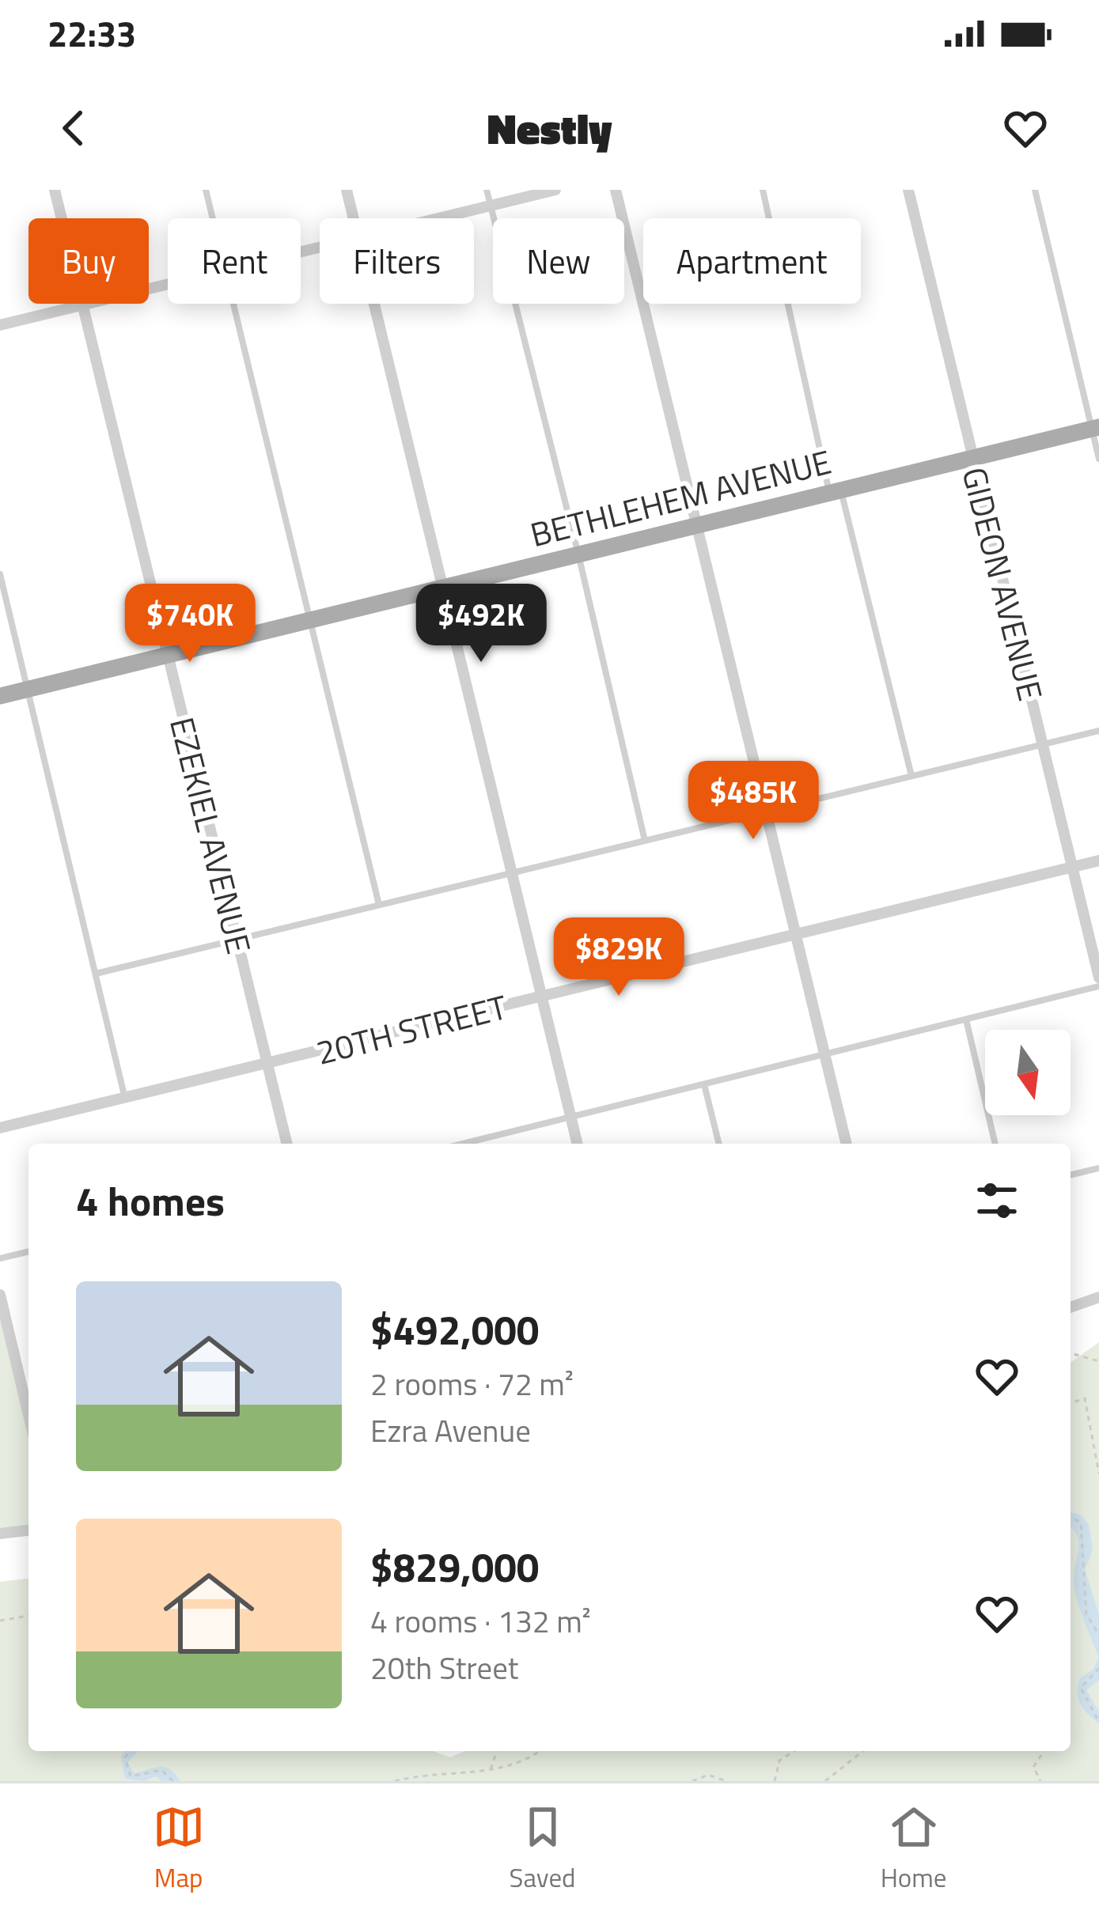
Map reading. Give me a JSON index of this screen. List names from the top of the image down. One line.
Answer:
{"streets":{"main road":["BETHLEHEM AVENUE"],"street":["GIDEON AVENUE","EZEKIEL AVENUE","20TH STREET"]},"crossings":[["BETHLEHEM AVENUE","GIDEON AVENUE"],["BETHLEHEM AVENUE","EZEKIEL AVENUE"],["GIDEON AVENUE","20TH STREET"],["EZEKIEL AVENUE","20TH STREET"]],"north":"bottom","page":{"status":"22:33","header":"Nestly","chip":["Buy","Rent","Filters","New","Apartment"],"price":["$740K","$492K","$485K","$829K"],"heading":"4 homes","list":[{"name":"$492,000","note":"2 rooms · 72 m² · Ezra Avenue"},{"name":"$829,000","note":"4 rooms · 132 m² · 20th Street"}],"tabs":["Map","Saved","Home"]}}
